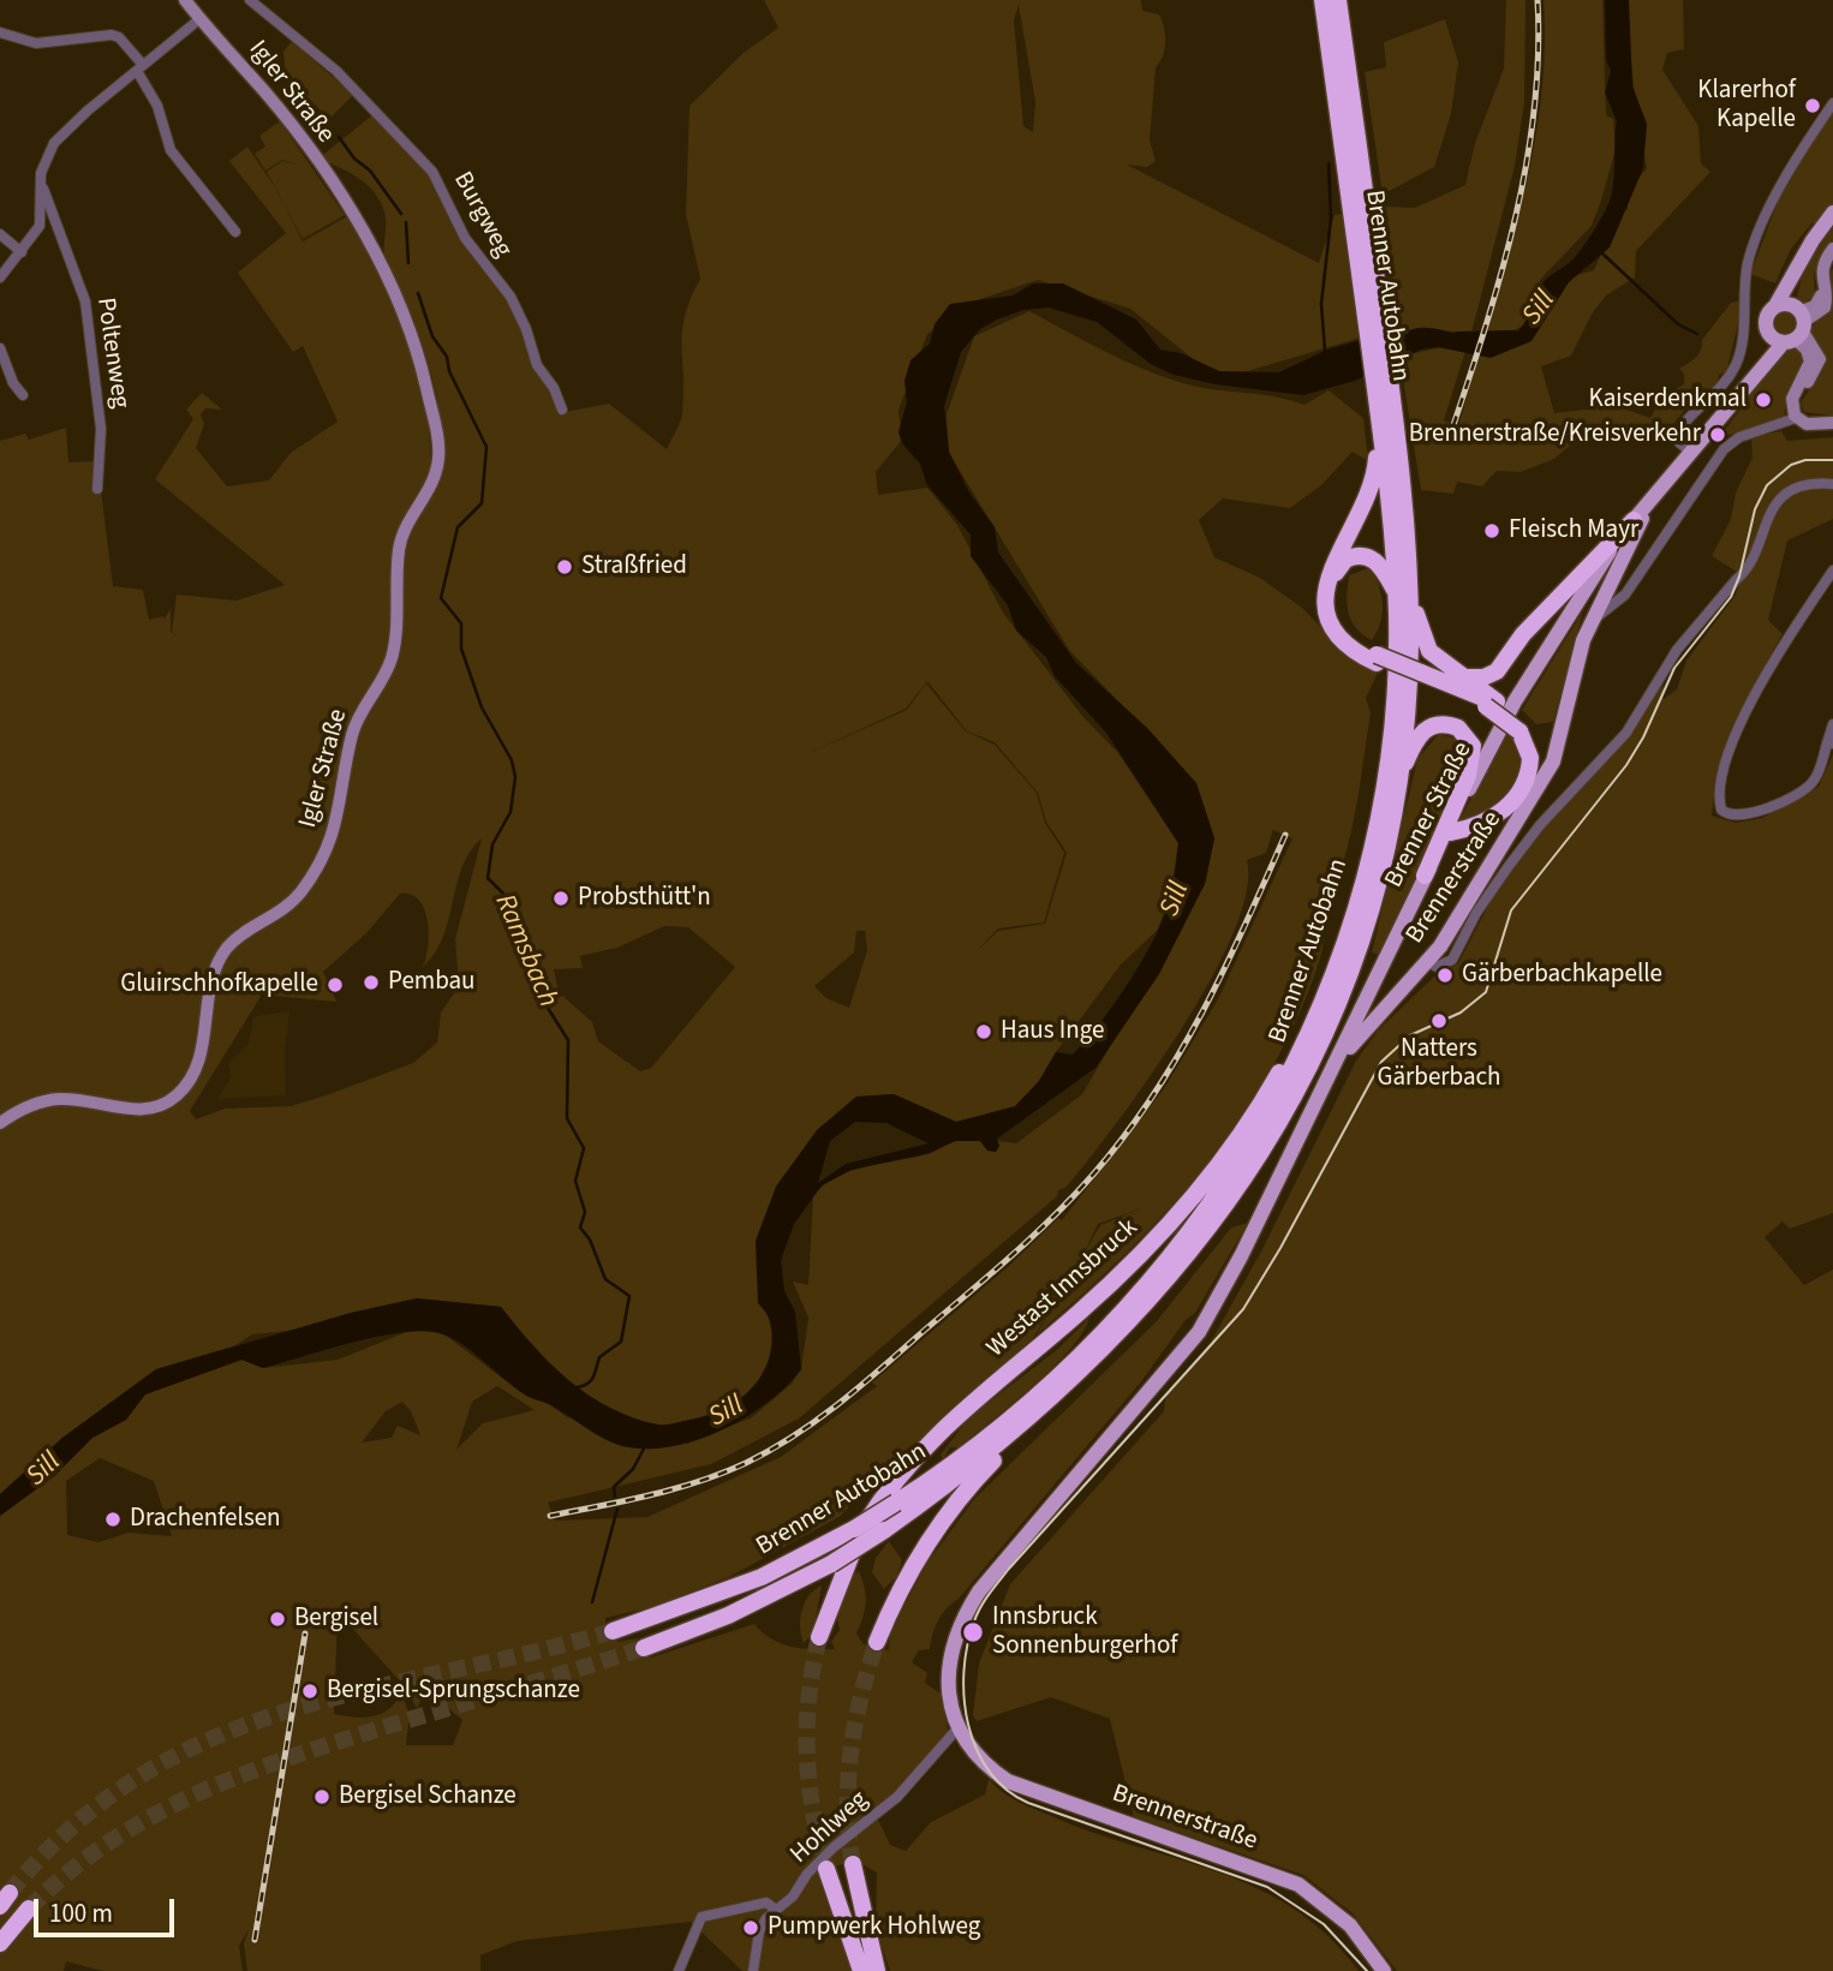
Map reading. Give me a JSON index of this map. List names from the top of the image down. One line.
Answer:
{"streets":{"highway":["Brenner Autobahn","Westast Innsbruck"],"main road":["Igler Straße","Brenner Straße","Brennerstraße"],"street":["Burgweg","Poltenweg","Hohlweg"]},"crossings":[["Brenner Autobahn","Westast Innsbruck"],["Brenner Straße","Brennerstraße"],["Brennerstraße","Hohlweg"]],"water":["Sill","Ramsbach"],"places":["Klarerhof Kapelle","Kaiserdenkmal","Brennerstraße/Kreisverkehr","Fleisch Mayr","Straßfried","Probsthütt'n","Gärberbachkapelle","Pembau","Gluirschhofkapelle","Natters Gärberbach","Haus Inge","Drachenfelsen","Bergisel","Innsbruck Sonnenburgerhof","Bergisel-Sprungschanze","Bergisel Schanze","Pumpwerk Hohlweg"],"scale_bar":"100 m"}
